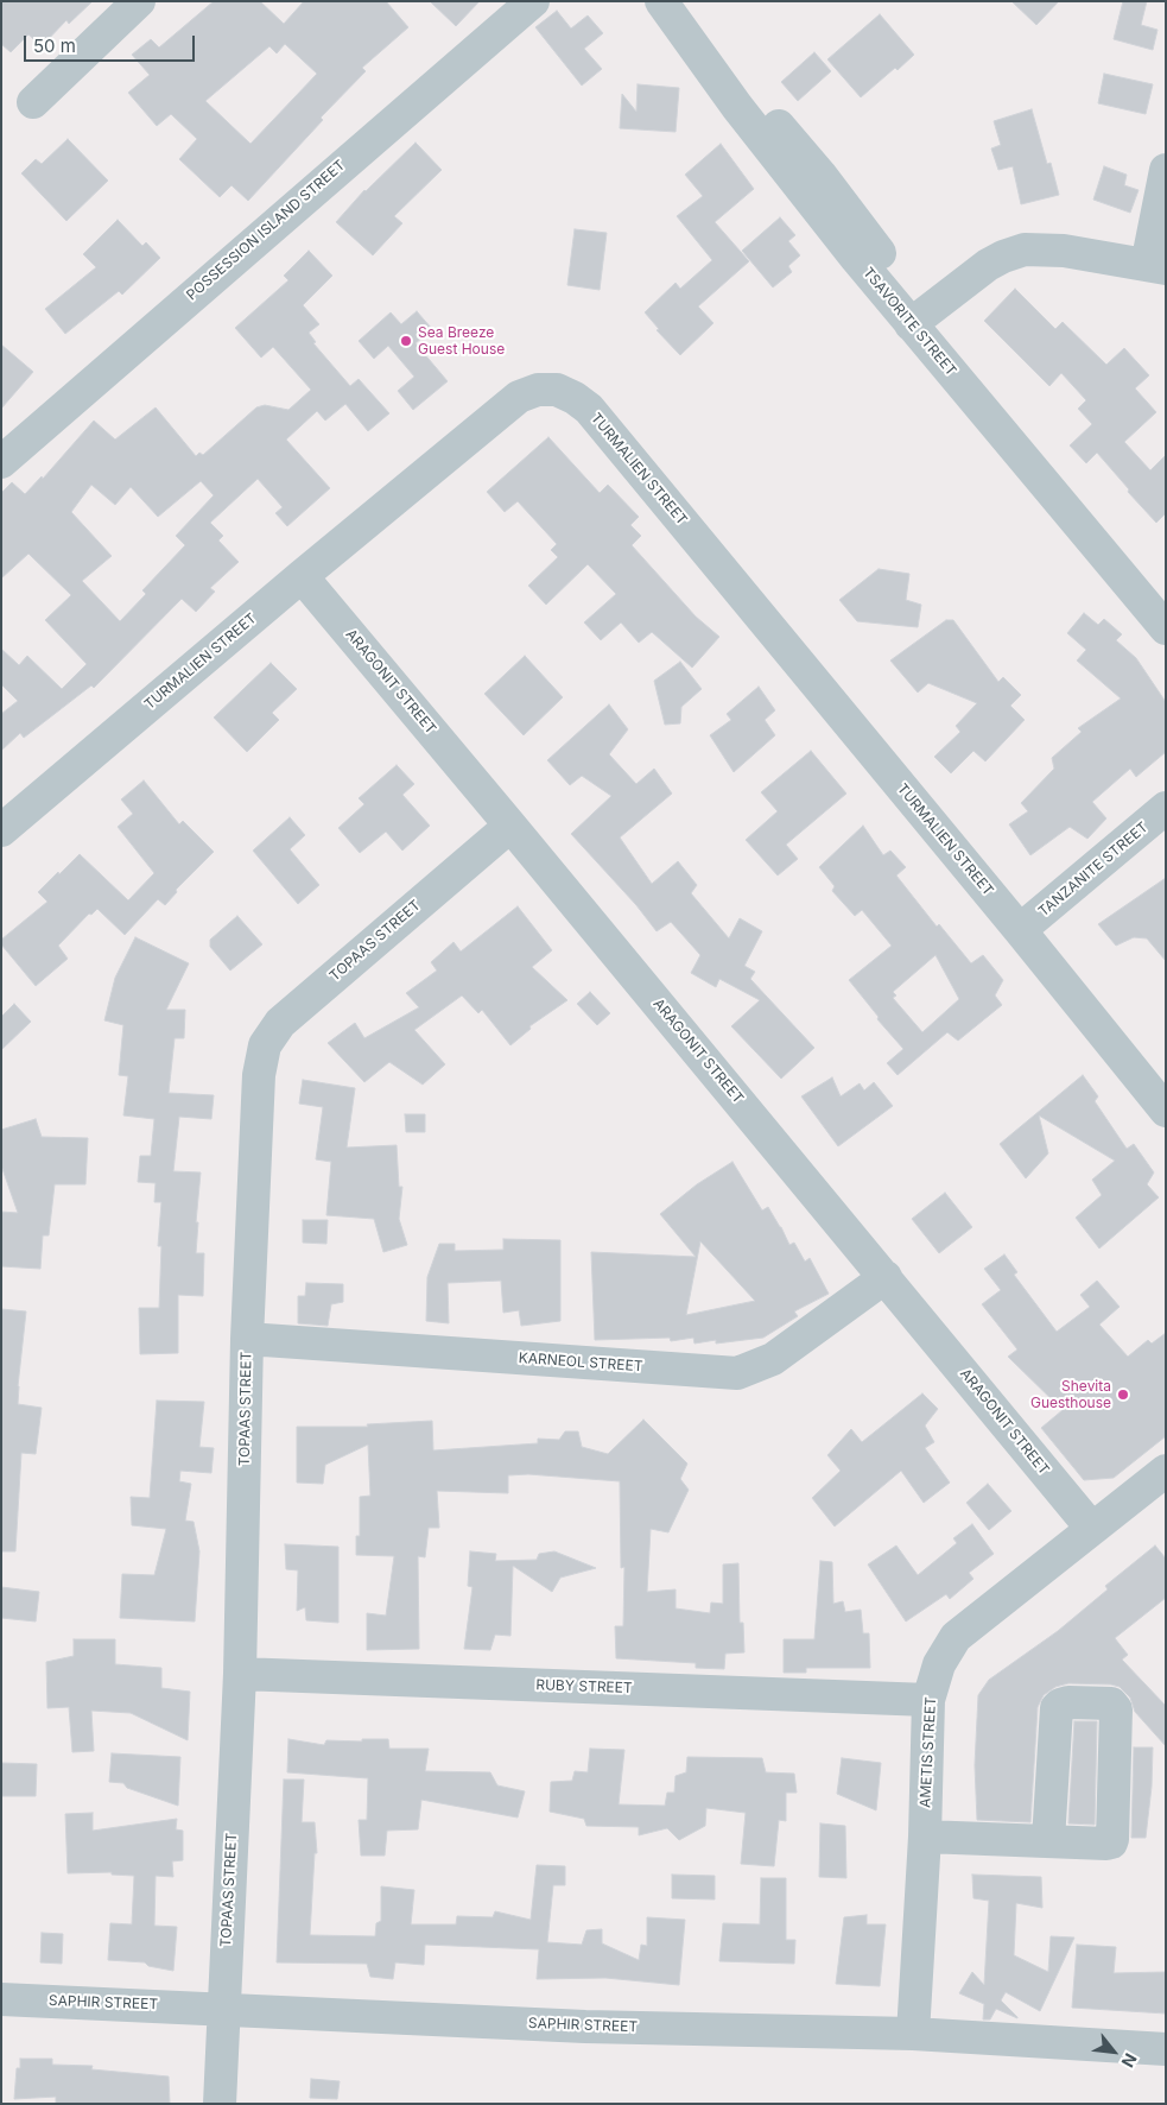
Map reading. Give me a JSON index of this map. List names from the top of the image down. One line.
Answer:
{"streets":{"street":["POSSESSION ISLAND STREET","TSAVORITE STREET","TURMALIEN STREET","ARAGONIT STREET","TANZANITE STREET","TOPAAS STREET","KARNEOL STREET","RUBY STREET","AMETIS STREET","SAPHIR STREET"]},"crossings":[["TURMALIEN STREET","ARAGONIT STREET"],["TURMALIEN STREET","TANZANITE STREET"],["ARAGONIT STREET","TOPAAS STREET"],["ARAGONIT STREET","KARNEOL STREET"],["ARAGONIT STREET","AMETIS STREET"],["TOPAAS STREET","KARNEOL STREET"],["TOPAAS STREET","RUBY STREET"],["TOPAAS STREET","SAPHIR STREET"],["RUBY STREET","AMETIS STREET"],["AMETIS STREET","SAPHIR STREET"]],"places":["Sea Breeze Guest House","Shevita Guesthouse"],"scale_bar":"50 m","north":"bottom right"}
